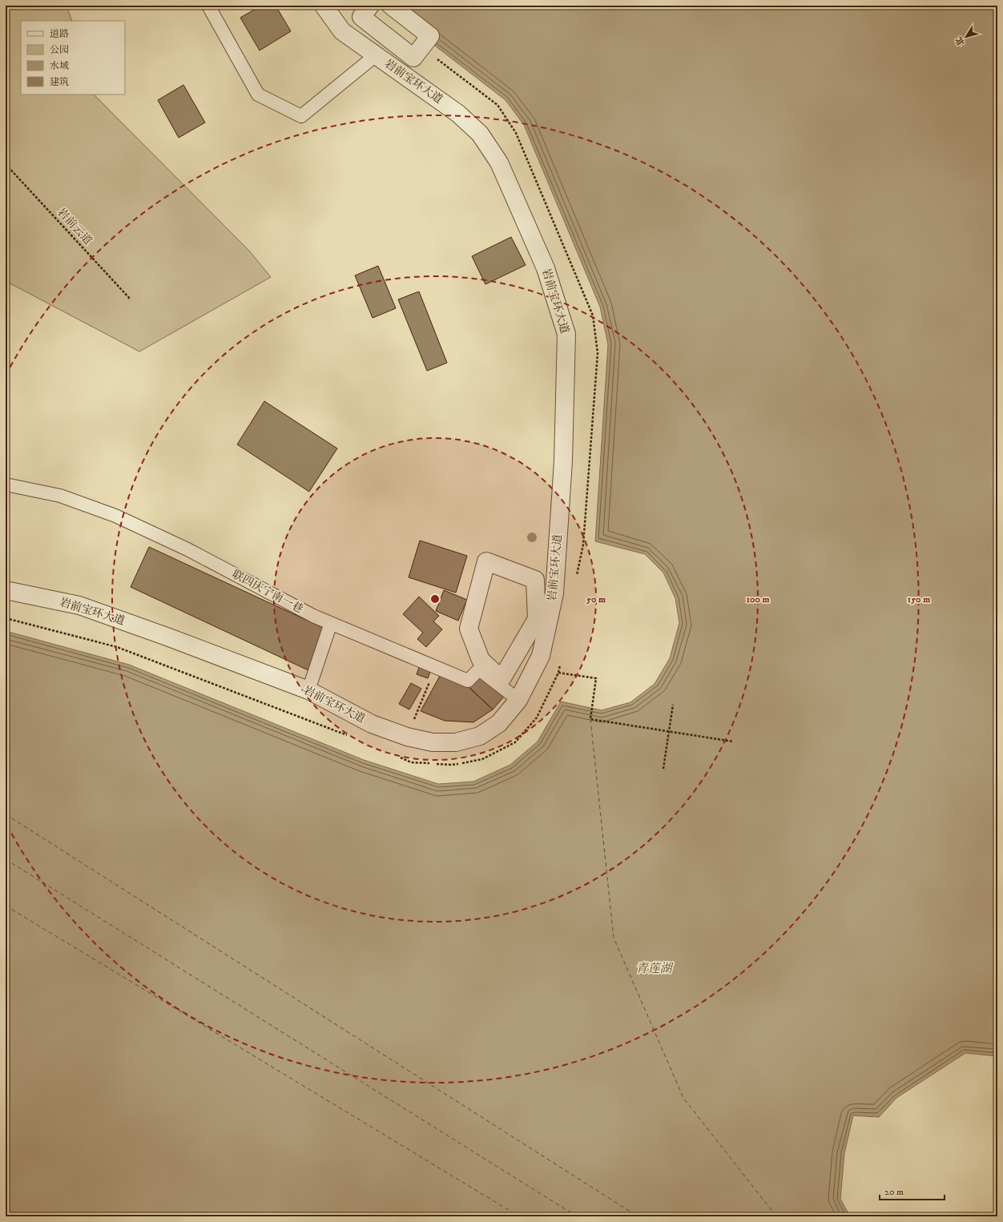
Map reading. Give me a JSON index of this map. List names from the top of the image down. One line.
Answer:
{"streets":{"street":["岩前宝环大道"],"lane":["联四庆宁南一巷"],"path":["岩前云道"]},"crossings":[["岩前宝环大道","联四庆宁南一巷"]],"water":["青莲湖"],"legend":["道路","公园","水域","建筑"],"scale_bar":"20 m","north":"bottom left","rings":["50 m","100 m","150 m"]}
